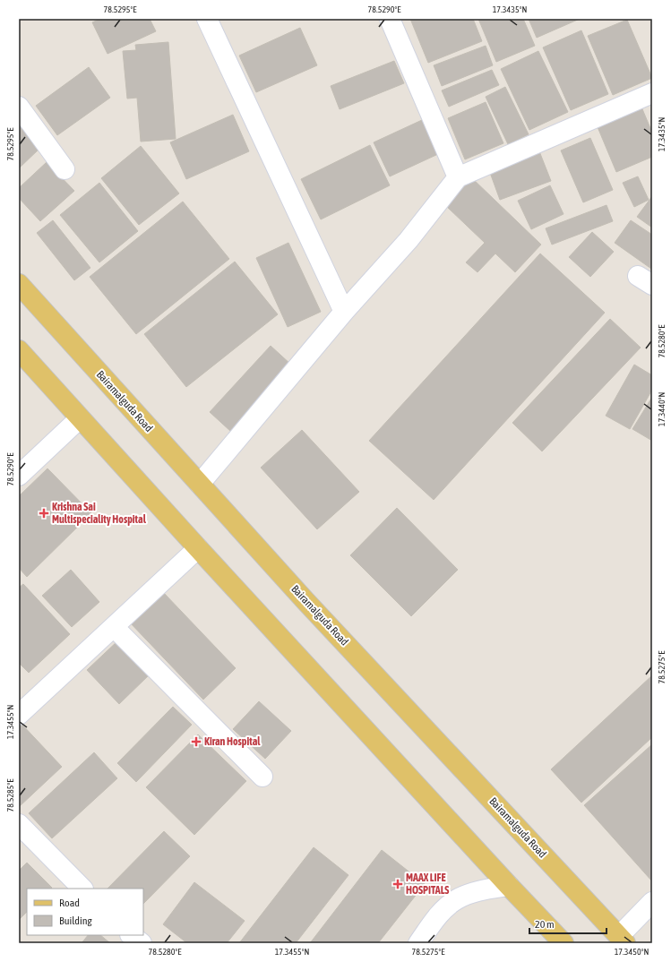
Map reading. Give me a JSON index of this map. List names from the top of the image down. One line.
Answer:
{"streets":{"main road":["Bairamalguda Road"]},"places":{"health":["Krishna Sai Multispeciality Hospital","Kiran Hospital","MAAX LIFE HOSPITALS"]},"legend":["Road","Building"],"scale_bar":"20 m","coordinates":["78.5295°E","78.5290°E","17.3435°N","78.5280°E","17.3440°N","78.5275°E","17.3455°N","78.5285°E","17.3450°N"]}
